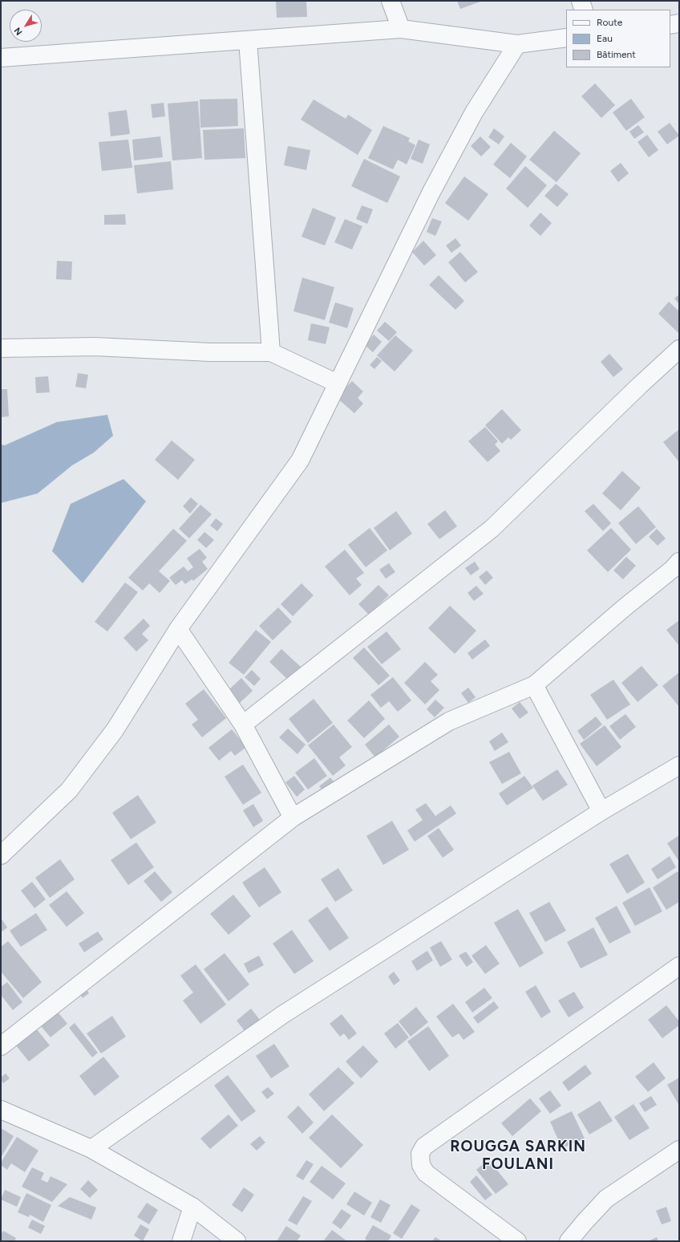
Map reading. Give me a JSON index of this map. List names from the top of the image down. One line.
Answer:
{"districts":["ROUGGA SARKIN FOULANI"],"legend":["Route","Eau","Bâtiment"],"north":"bottom left"}
